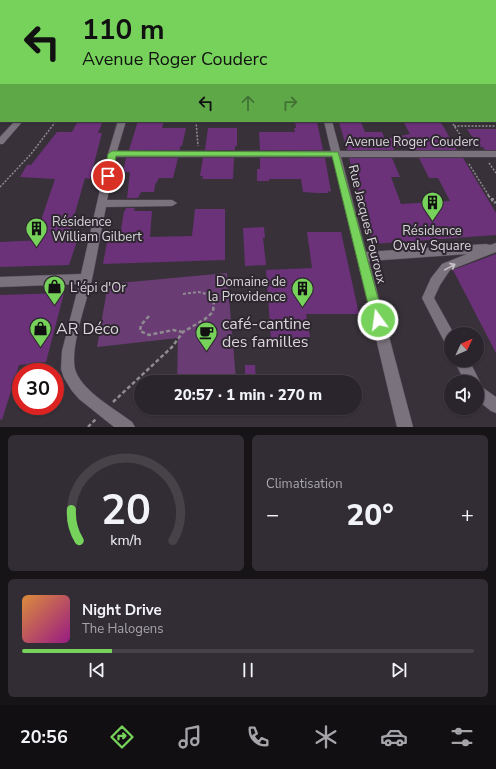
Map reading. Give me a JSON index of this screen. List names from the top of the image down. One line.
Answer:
{"streets":{"street":["Avenue Roger Couderc","Rue Jacques Fouroux"]},"crossings":[["Avenue Roger Couderc","Rue Jacques Fouroux"]],"places":{"building":["Résidence Ovaly Square","Résidence William Gilbert","Domaine de la Providence"],"shop":["L'épi d'Or","AR Déco"],"cafe":["café-cantine des familles"]},"north":"top right","page":{"turn":["110 m","Avenue Roger Couderc"],"limit":"30","trip":"20:57 · 1 min · 270 m","tile":"Climatisation","heat":["−","20°","+"],"song":["Night Drive","The Halogens"],"tabs":"20:56","gauge":["20","km/h"]}}
